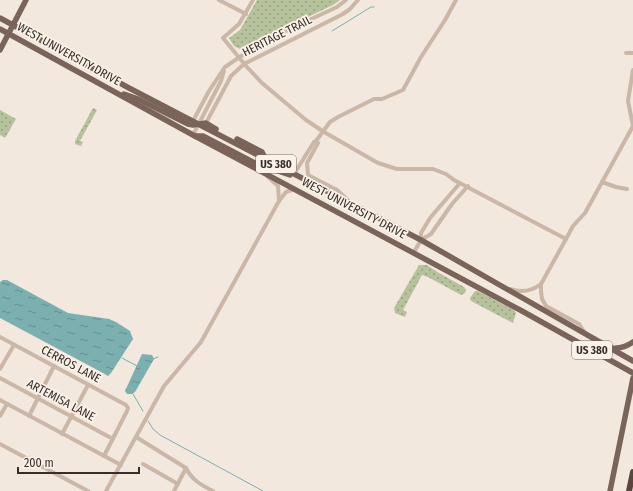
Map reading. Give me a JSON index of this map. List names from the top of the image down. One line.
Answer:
{"streets":{"main road":["WEST UNIVERSITY DRIVE","US 380"],"street":["HERITAGE TRAIL","CERROS LANE","ARTEMISA LANE"]},"crossings":[["HERITAGE TRAIL","WEST UNIVERSITY DRIVE"],["CERROS LANE","ARTEMISA LANE"]],"scale_bar":"200 m"}
